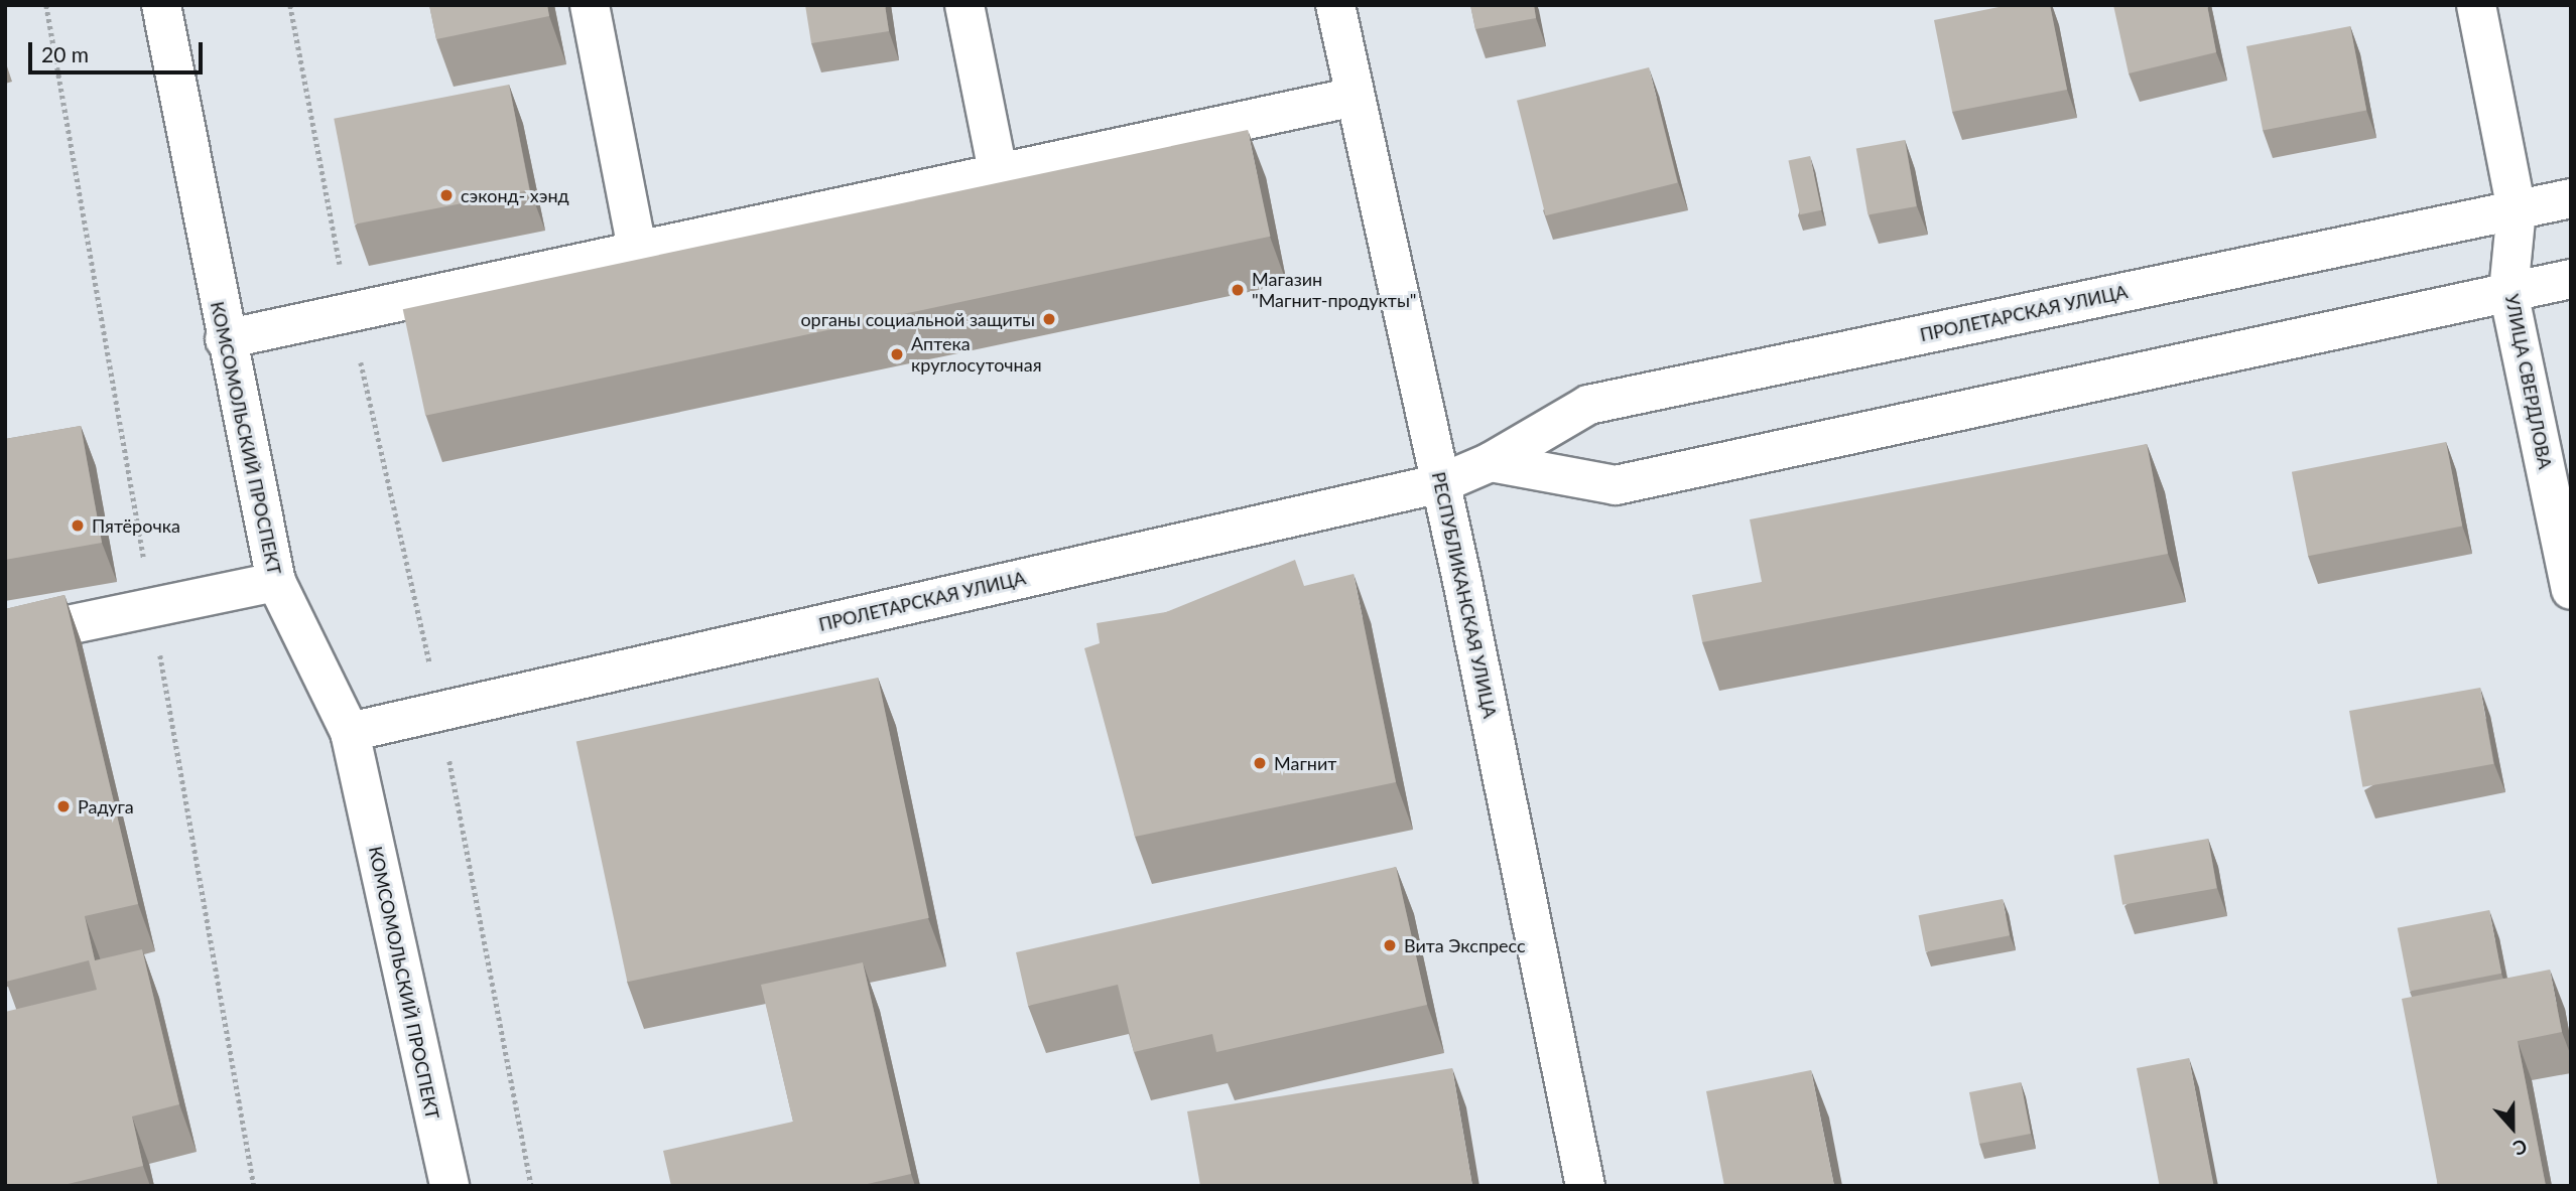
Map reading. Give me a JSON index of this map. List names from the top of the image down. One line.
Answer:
{"streets":{"street":["ПРОЛЕТАРСКАЯ УЛИЦА","УЛИЦА СВЕРДЛОВА","КОМСОМОЛЬСКИЙ ПРОСПЕКТ","РЕСПУБЛИКАНСКАЯ УЛИЦА"]},"crossings":[["ПРОЛЕТАРСКАЯ УЛИЦА","УЛИЦА СВЕРДЛОВА"],["ПРОЛЕТАРСКАЯ УЛИЦА","КОМСОМОЛЬСКИЙ ПРОСПЕКТ"],["ПРОЛЕТАРСКАЯ УЛИЦА","РЕСПУБЛИКАНСКАЯ УЛИЦА"]],"places":["сэконд- хэнд","Магазин \"Магнит-продукты\"","органы социальной защиты","Аптека круглосуточная","Пятёрочка","Магнит","Радуга","Вита Экспресс"],"scale_bar":"20 m","north":"bottom"}
